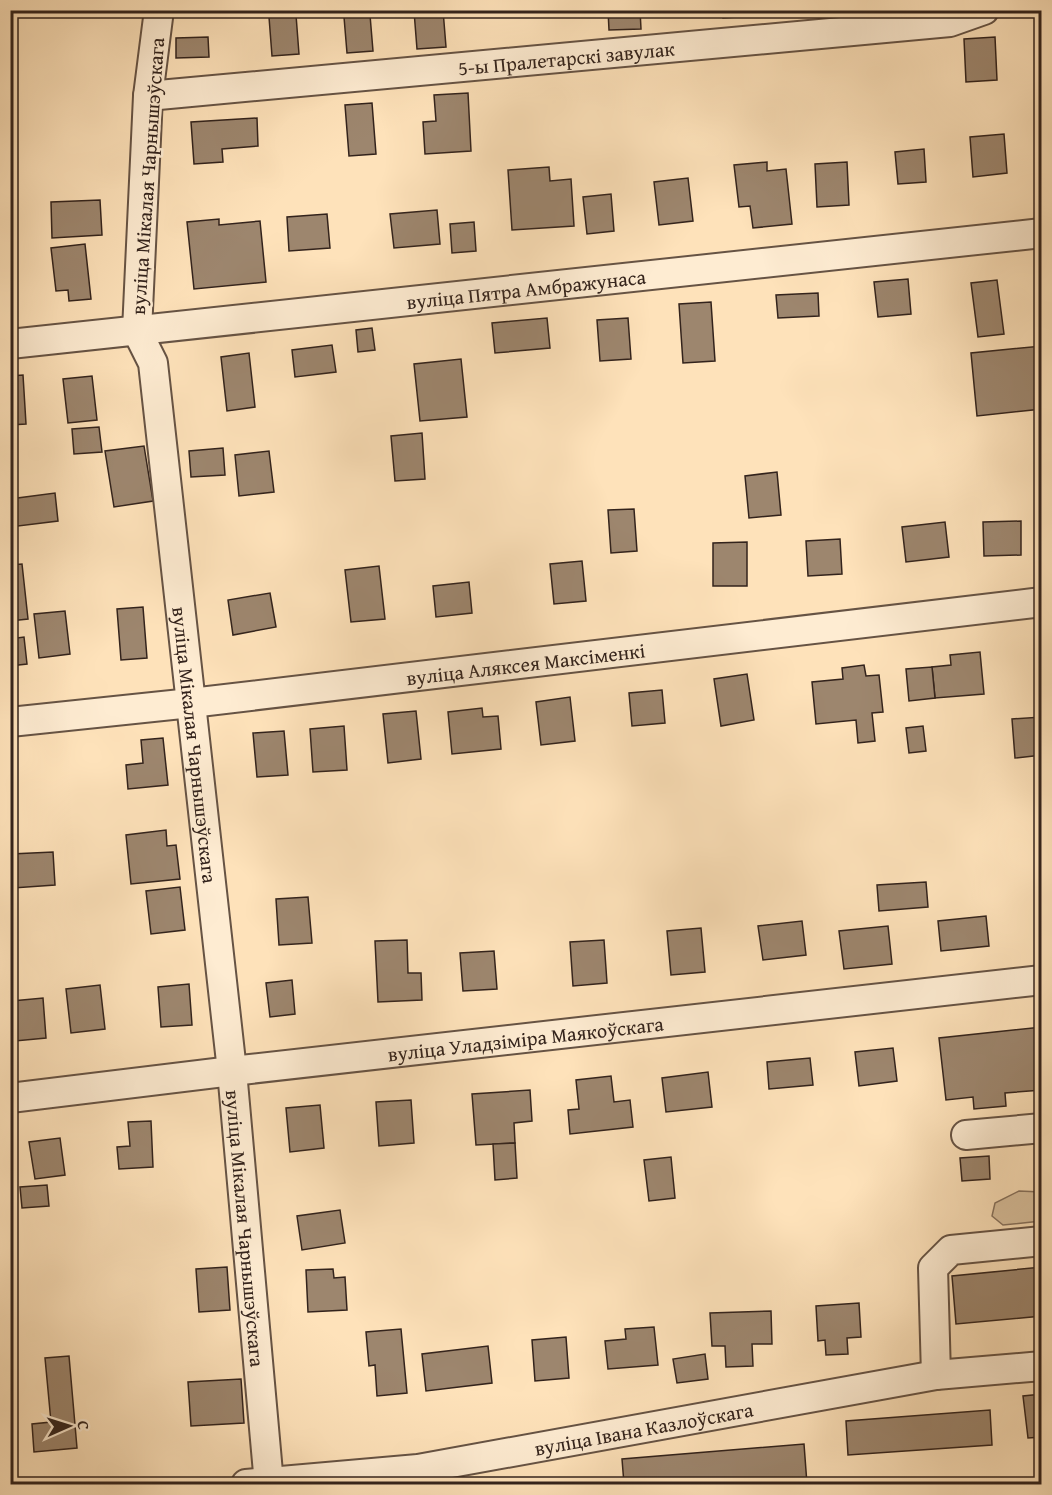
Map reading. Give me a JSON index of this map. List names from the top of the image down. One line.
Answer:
{"streets":{"street":["5-ы Пралетарскі завулак","вуліца Мікалая Чарнышэўскага","вуліца Пятра Амбражунаса","вуліца Аляксея Максіменкі","вуліца Уладзіміра Маякоўскага","вуліца Івана Казлоўскага"]},"crossings":[["5-ы Пралетарскі завулак","вуліца Мікалая Чарнышэўскага"],["вуліца Мікалая Чарнышэўскага","вуліца Пятра Амбражунаса"],["вуліца Мікалая Чарнышэўскага","вуліца Аляксея Максіменкі"],["вуліца Мікалая Чарнышэўскага","вуліца Уладзіміра Маякоўскага"],["вуліца Мікалая Чарнышэўскага","вуліца Івана Казлоўскага"]],"north":"right"}
